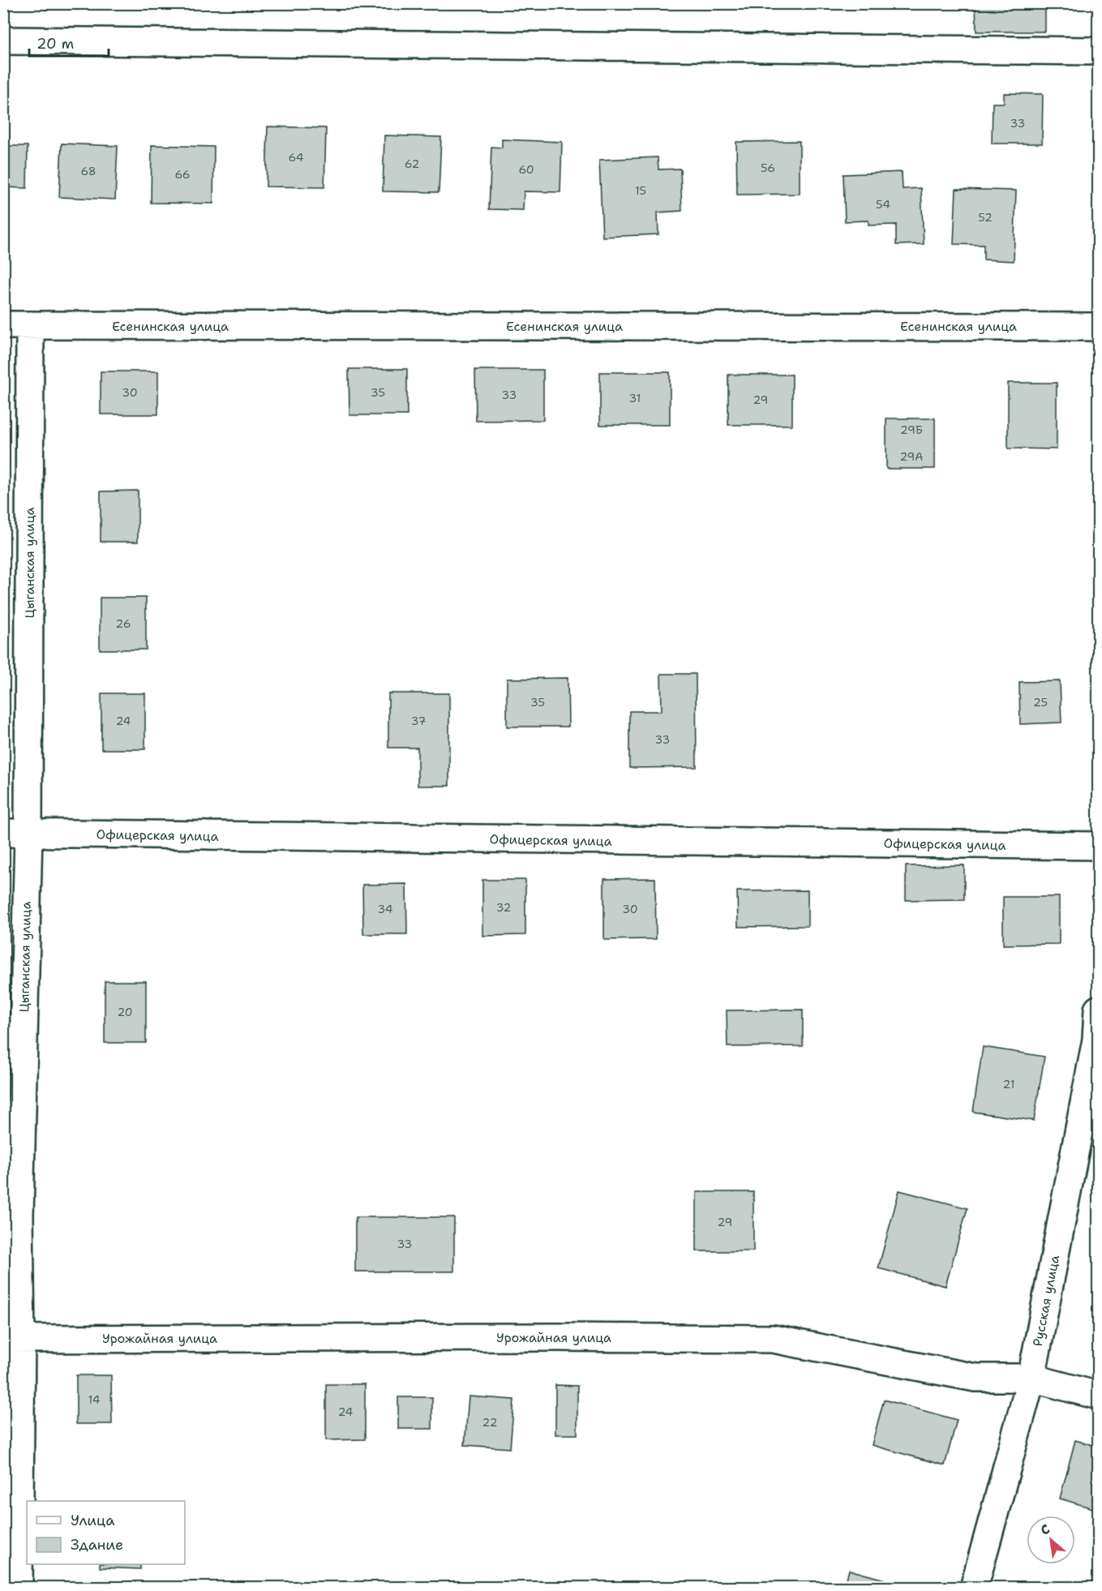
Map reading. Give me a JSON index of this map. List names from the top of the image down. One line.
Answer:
{"streets":{"street":["Есенинская улица","Цыганская улица","Офицерская улица","Русская улица","Урожайная улица"]},"crossings":[["Есенинская улица","Цыганская улица"],["Цыганская улица","Офицерская улица"],["Цыганская улица","Урожайная улица"],["Русская улица","Урожайная улица"]],"house_numbers":["33","64","62","56","60","68","66","15","54","52","30","35","33","31","29","29Б","29А","26","35","25","24","37","33","32","34","30","20","21","29","33","14","24","22"],"legend":["Улица","Здание"],"scale_bar":"20 m","north":"top left"}
